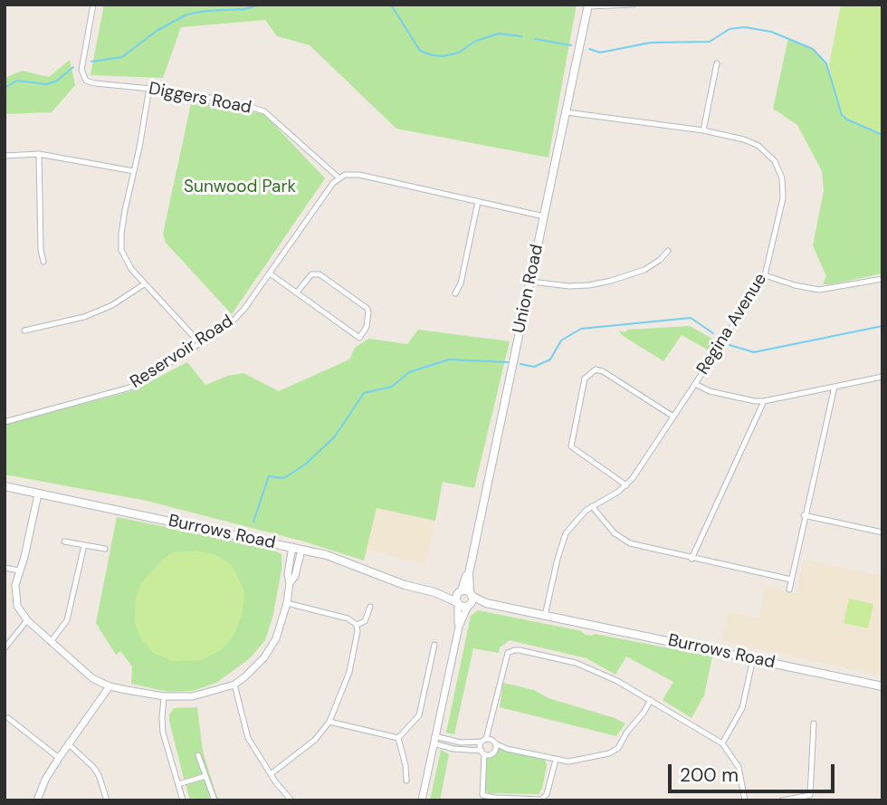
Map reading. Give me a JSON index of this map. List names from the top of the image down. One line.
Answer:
{"streets":{"main road":["Union Road","Burrows Road"],"street":["Diggers Road","Regina Avenue","Reservoir Road"]},"crossings":[["Diggers Road","Reservoir Road"],["Union Road","Regina Avenue"],["Union Road","Burrows Road"],["Regina Avenue","Burrows Road"]],"parks":["Sunwood Park"],"scale_bar":"200 m"}
